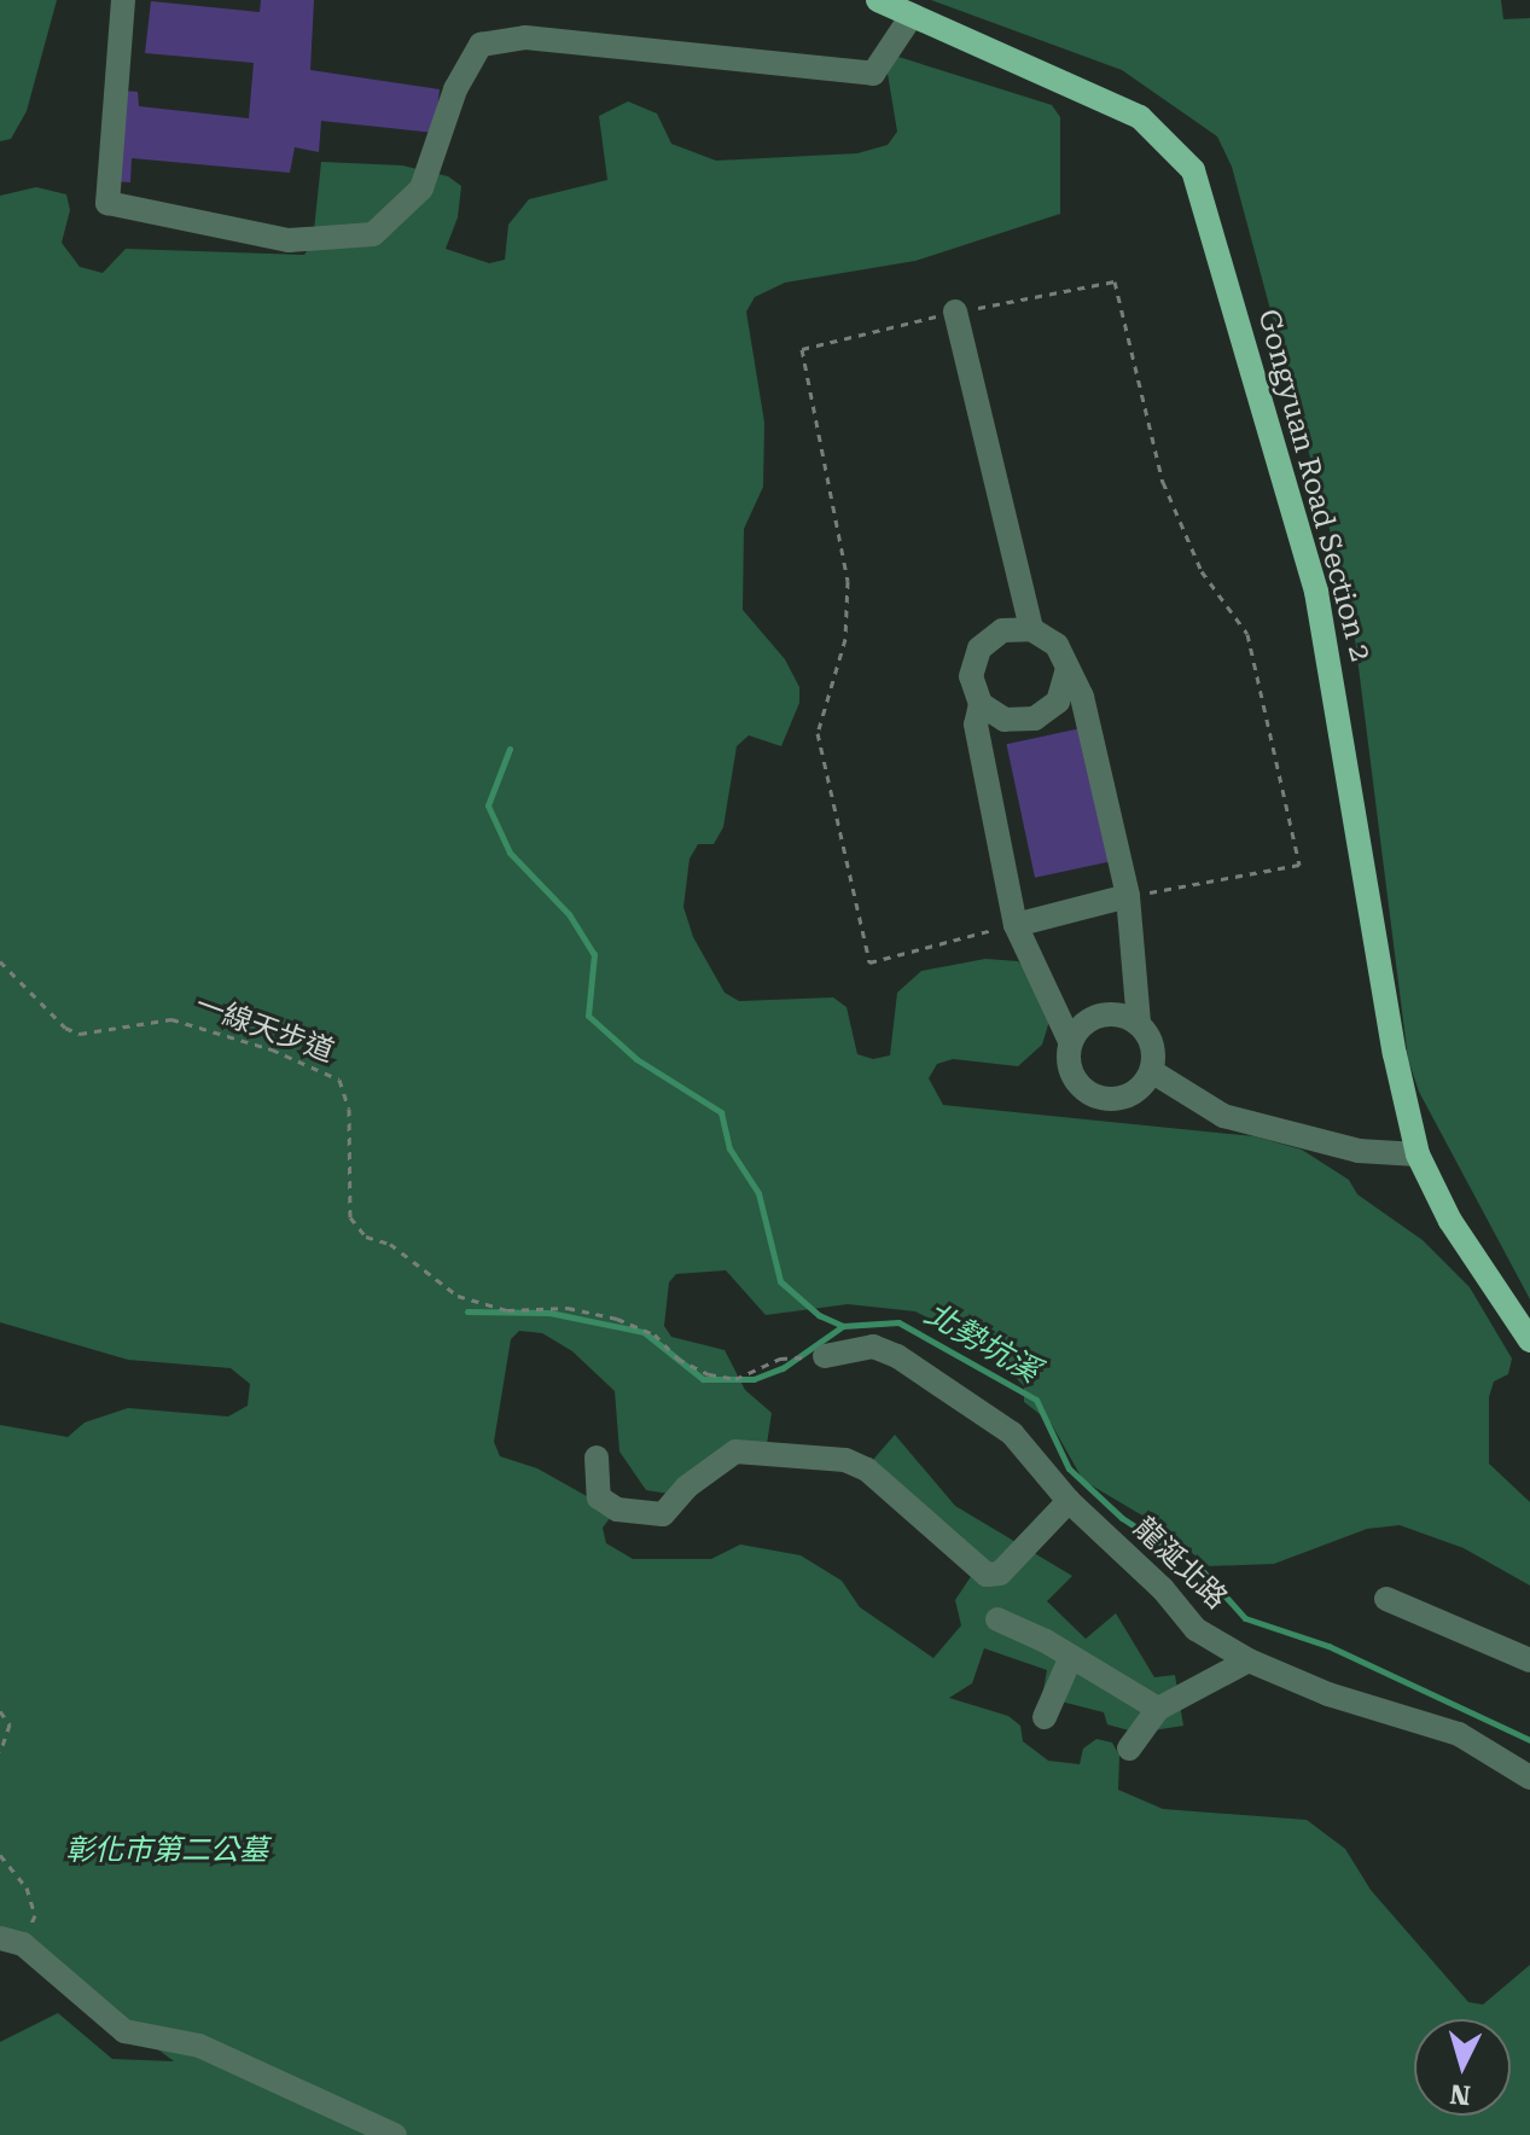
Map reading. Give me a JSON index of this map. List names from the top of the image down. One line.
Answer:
{"streets":{"main road":["Gongyuan Road Section 2"],"street":["龍涎北路"],"path":["一線天步道"]},"crossings":[["一線天步道","龍涎北路"]],"water":["北勢坑溪"],"parks":["彰化市第二公墓"],"north":"bottom"}
